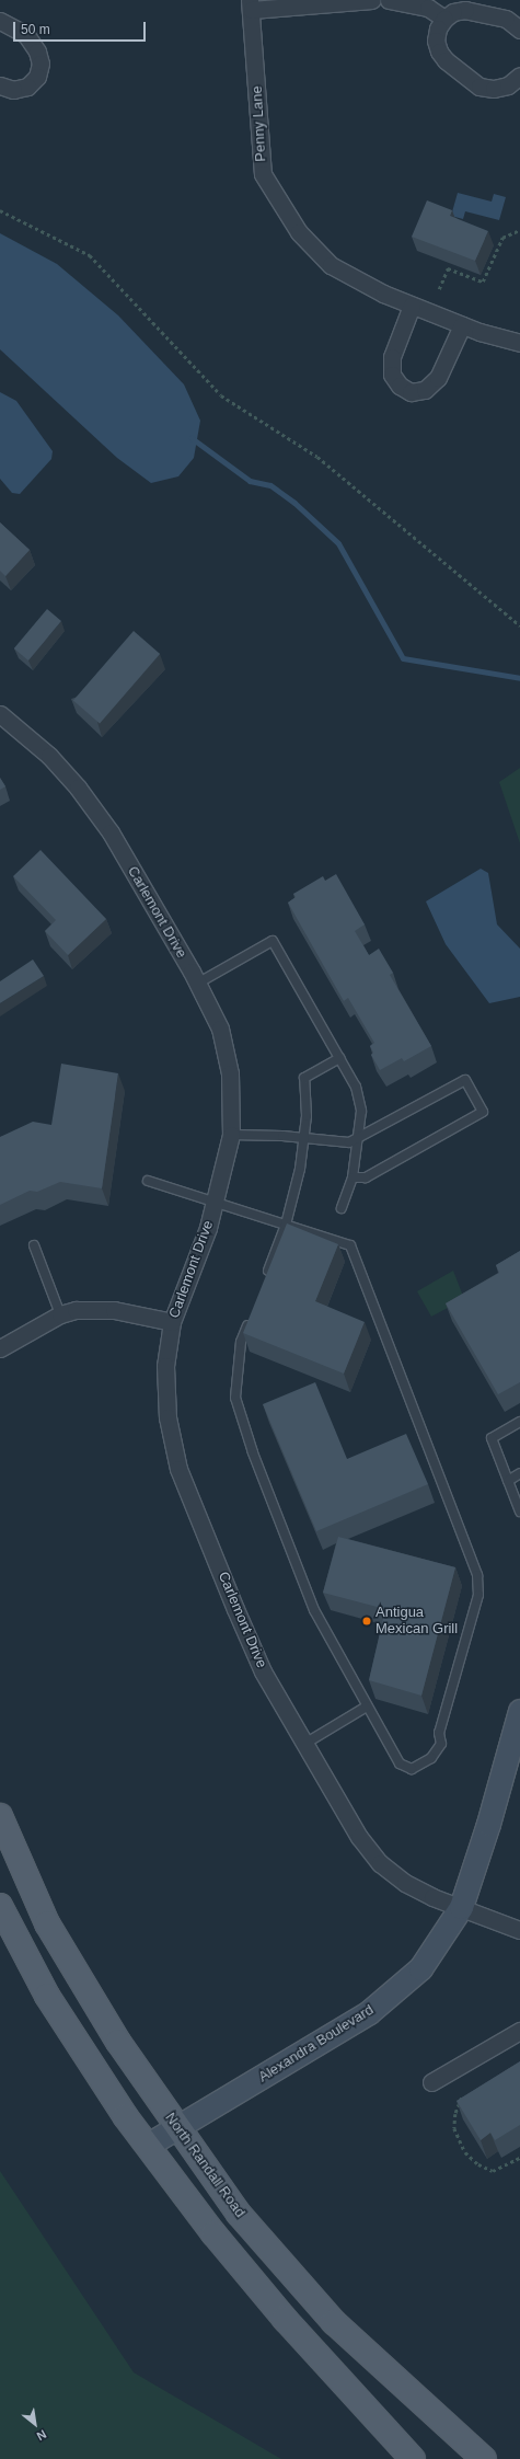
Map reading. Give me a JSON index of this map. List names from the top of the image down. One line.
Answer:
{"streets":{"main road":["North Randall Road"],"street":["Penny Lane","Carlemont Drive","Alexandra Boulevard"]},"crossings":[["Carlemont Drive","Alexandra Boulevard"],["Alexandra Boulevard","North Randall Road"]],"places":["Antigua Mexican Grill"],"scale_bar":"50 m","north":"bottom right"}
